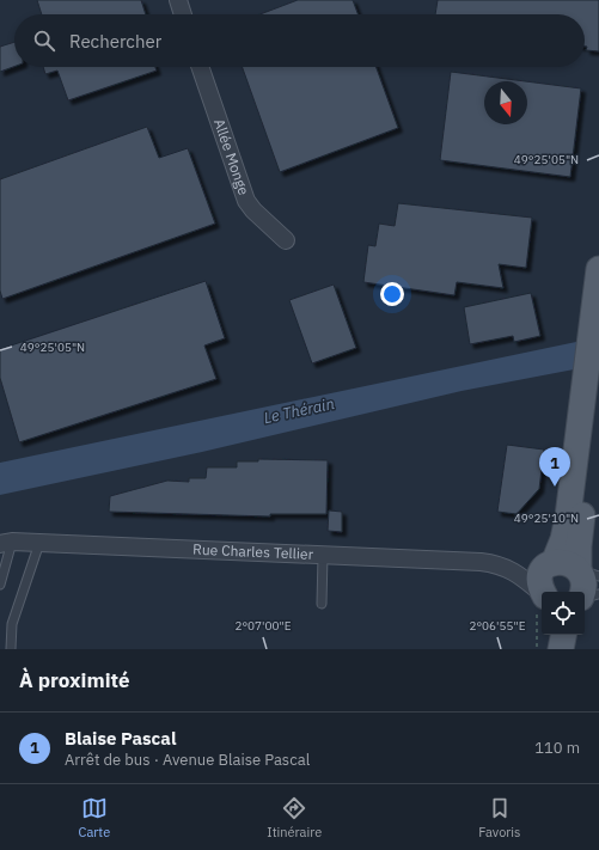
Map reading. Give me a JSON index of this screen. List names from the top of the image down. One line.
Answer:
{"streets":{"street":["Allée Monge","Rue Charles Tellier"]},"water":["Le Thérain"],"north":"bottom","page":{"search":"Rechercher","pins":"1","heading":"À proximité","list":[{"mark":"1","name":"Blaise Pascal","note":"Arrêt de bus · Avenue Blaise Pascal","value":"110 m"}],"nav":["Carte","Itinéraire","Favoris"]},"coordinates":["49°25'05\"N","49°25'10\"N","2°07'00\"E","2°06'55\"E"]}
